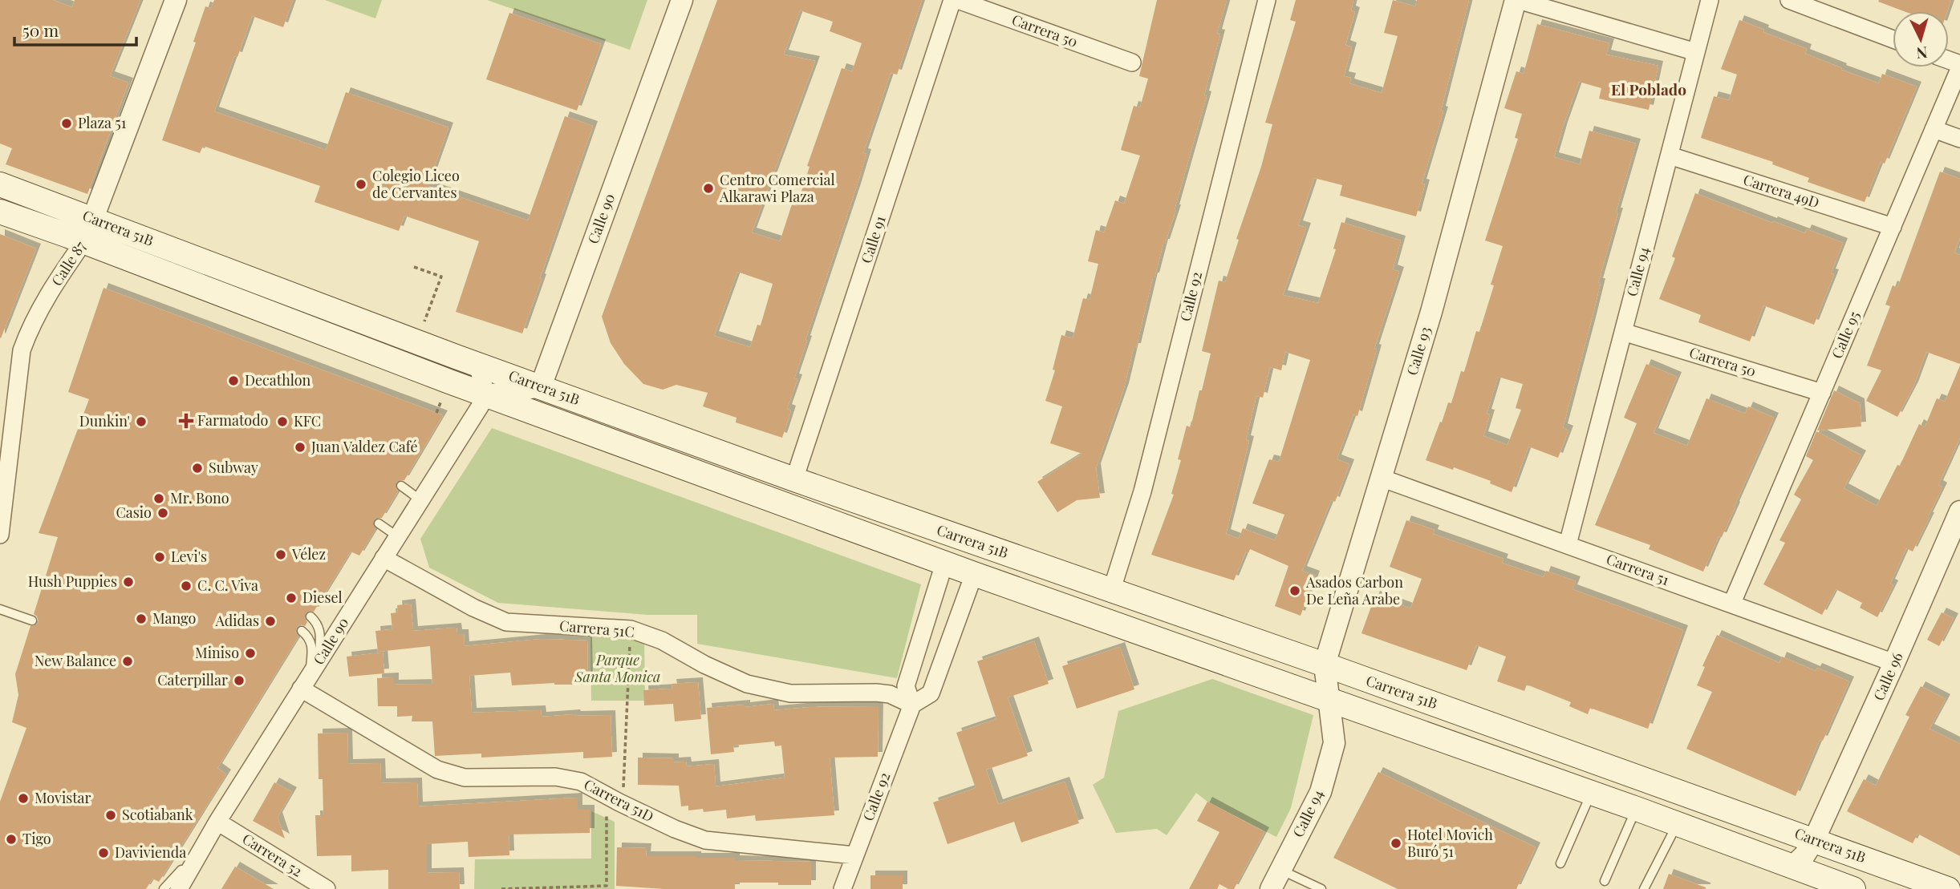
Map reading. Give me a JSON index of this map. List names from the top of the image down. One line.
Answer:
{"streets":{"main road":["Carrera 51B"],"street":["Carrera 50","Carrera 49D","Calle 90","Calle 91","Calle 87","Calle 94","Calle 92","Calle 95","Calle 93","Carrera 51","Carrera 51C","Calle 96","Carrera 51D","Carrera 52"]},"crossings":[["Carrera 50","Calle 94"],["Carrera 50","Calle 95"],["Carrera 49D","Calle 94"],["Carrera 49D","Calle 95"],["Calle 90","Carrera 51B"],["Calle 90","Carrera 51C"],["Calle 90","Carrera 51D"],["Calle 90","Carrera 52"],["Carrera 51B","Calle 91"],["Carrera 51B","Calle 87"],["Carrera 51B","Calle 94"],["Carrera 51B","Calle 92"],["Carrera 51B","Calle 93"],["Carrera 51B","Calle 96"],["Calle 94","Calle 93"],["Calle 94","Carrera 51"],["Calle 92","Carrera 51C"],["Calle 92","Carrera 51D"],["Calle 95","Carrera 51"],["Calle 93","Carrera 51"],["Carrera 51","Calle 96"]],"districts":["El Poblado"],"parks":["Parque Santa Monica"],"places":{"other":["Plaza 51","Colegio Liceo de Cervantes","Centro Comercial Alkarawi Plaza","Decathlon","Dunkin'","KFC","Juan Valdez Café","Subway","Mr. Bono","Casio","Vélez","Levi's","Hush Puppies","C. C. Viva","Asados Carbon De Leña Arabe","Diesel","Mango","Adidas","Miniso","New Balance","Caterpillar","Movistar","Scotiabank","Tigo","Hotel Movich Buró 51","Davivienda"],"health":["Farmatodo"]},"scale_bar":"50 m","north":"bottom"}
